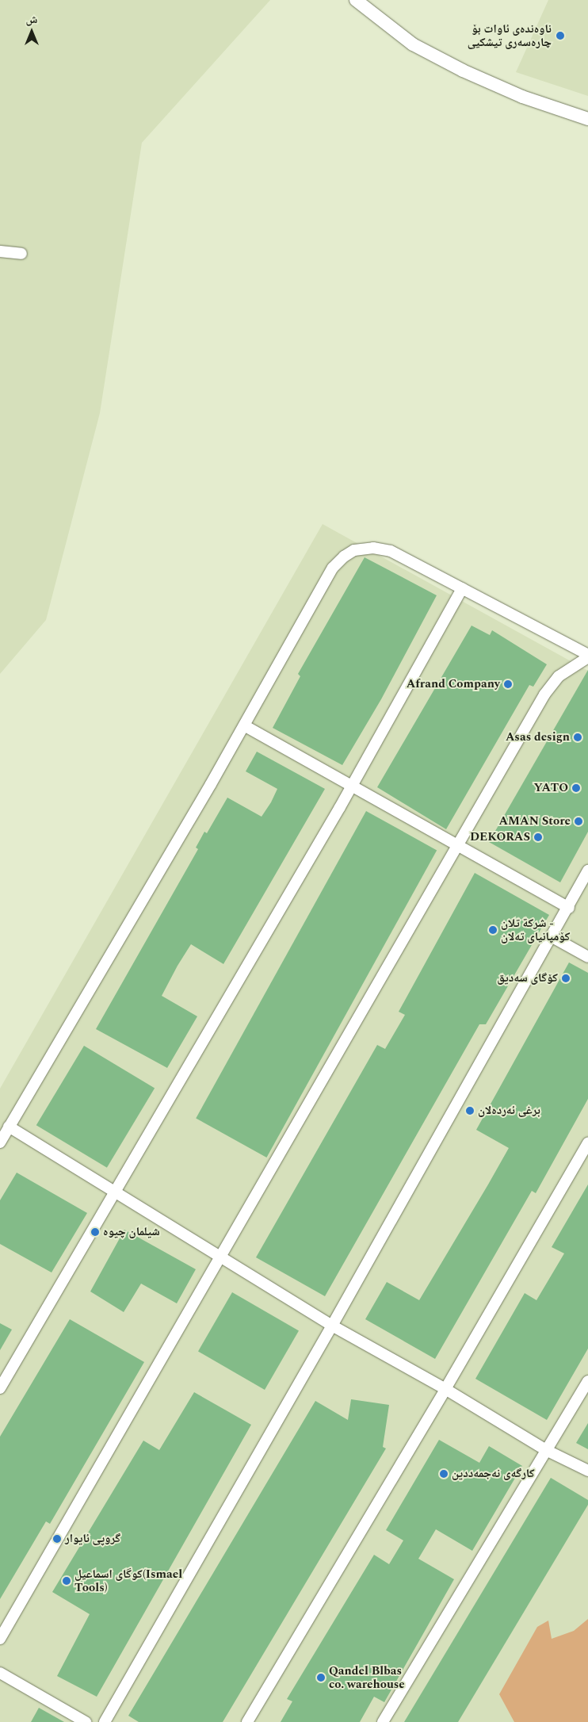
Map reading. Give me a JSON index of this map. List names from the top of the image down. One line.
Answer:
{"places":["ناوەندەی ئاوات بۆ چارەسەری تیشکیی","Afrand Company","Asas design","YATO","AMAN Store","DEKORAS","شركة تلان - کۆمپانیای تەلان","کۆگای سەدیق","برغی ئەردەلان","شيلمان چیوه","کارگەی نەجمەددین","گروپى ئايوار","كوگای اسماعیل(Ismael Tools)","Qandel Blbas co. warehouse"],"north":"top"}
